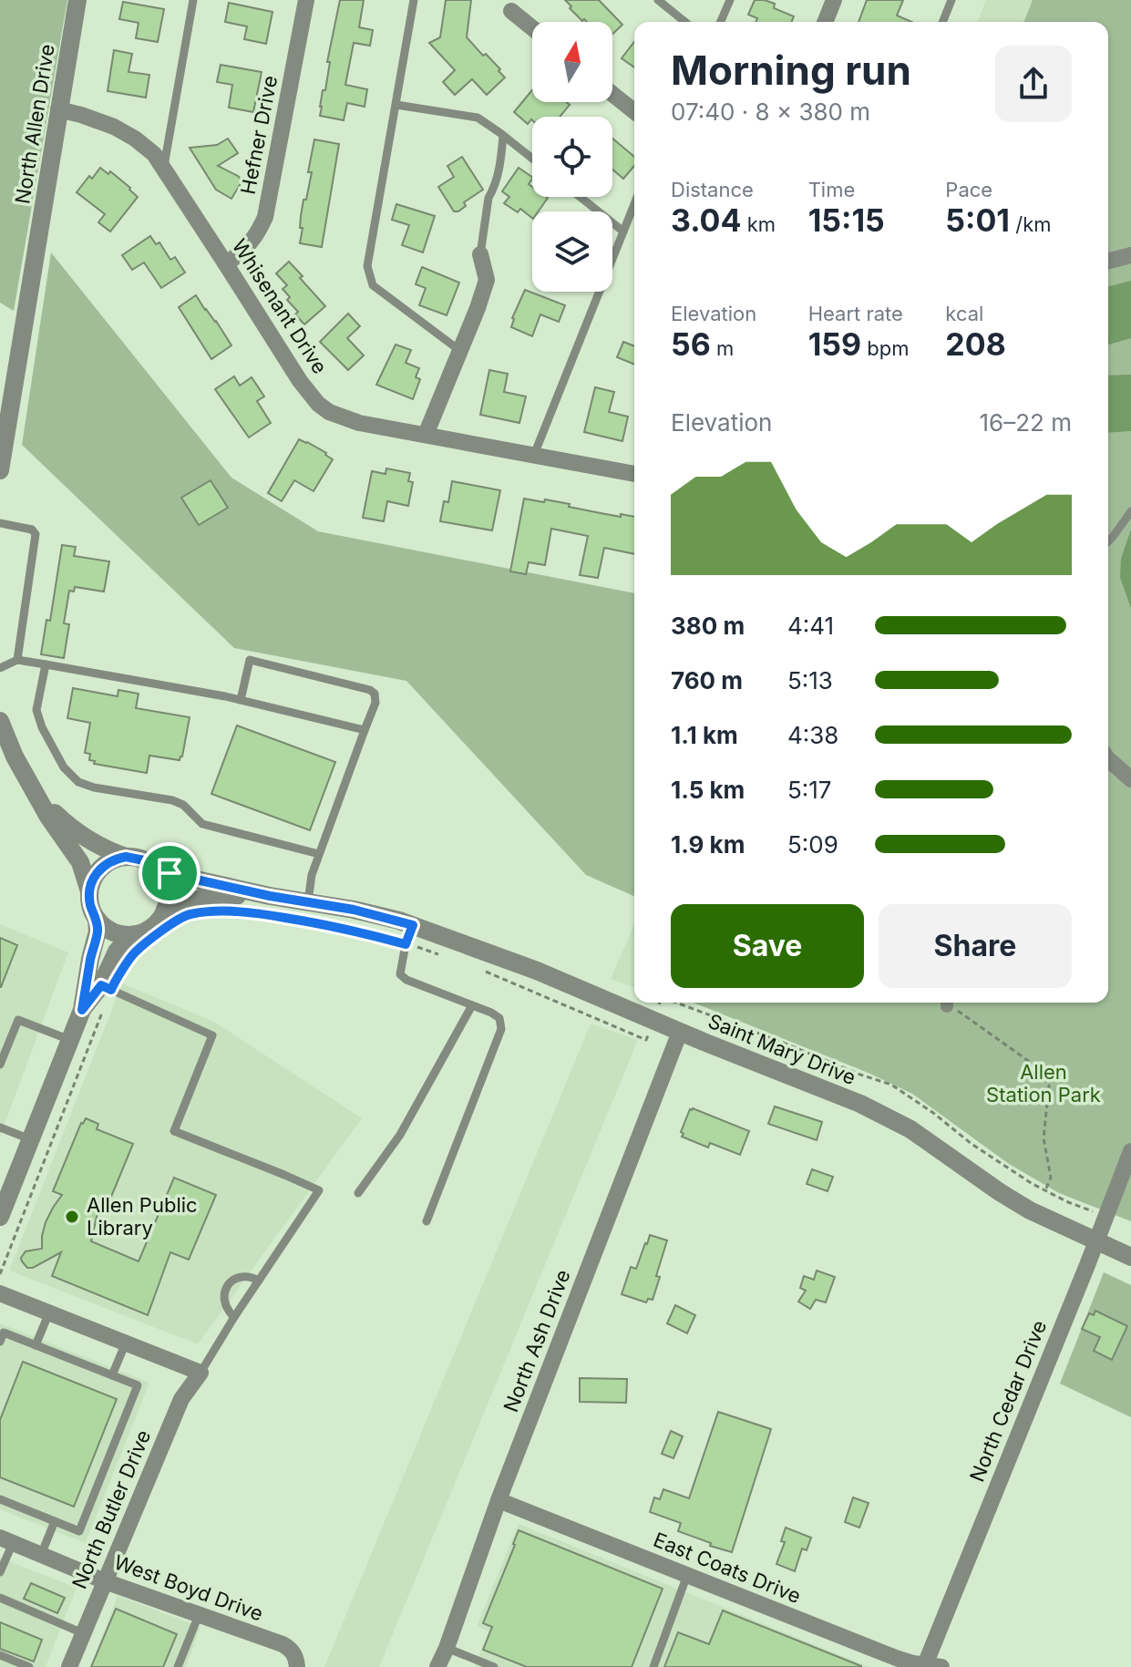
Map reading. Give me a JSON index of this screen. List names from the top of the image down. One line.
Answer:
{"streets":{"street":["North Allen Drive","Hefner Drive","Whisenant Drive","Saint Mary Drive","North Ash Drive","North Cedar Drive","North Butler Drive","East Coats Drive","West Boyd Drive"]},"crossings":[["North Allen Drive","Whisenant Drive"],["Hefner Drive","Whisenant Drive"],["Saint Mary Drive","North Ash Drive"],["Saint Mary Drive","North Cedar Drive"],["North Ash Drive","East Coats Drive"],["North Cedar Drive","East Coats Drive"],["North Butler Drive","West Boyd Drive"]],"parks":["Allen Station Park"],"places":["Allen Public Library"],"north":"top","page":{"heading":["Morning run","07:40 · 8 × 380 m"],"stats":[["Distance","3.04 km"],["Time","15:15"],["Pace","5:01 /km"],["Elevation","56 m"],["Heart rate","159 bpm"],["kcal","208"]],"chart":["Elevation","16–22 m"],"list":[{"name":"380 m","note":"4:41"},{"name":"760 m","note":"5:13"},{"name":"1.1 km","note":"4:38"},{"name":"1.5 km","note":"5:17"},{"name":"1.9 km","note":"5:09"}],"buttons":["Save","Share"]}}
